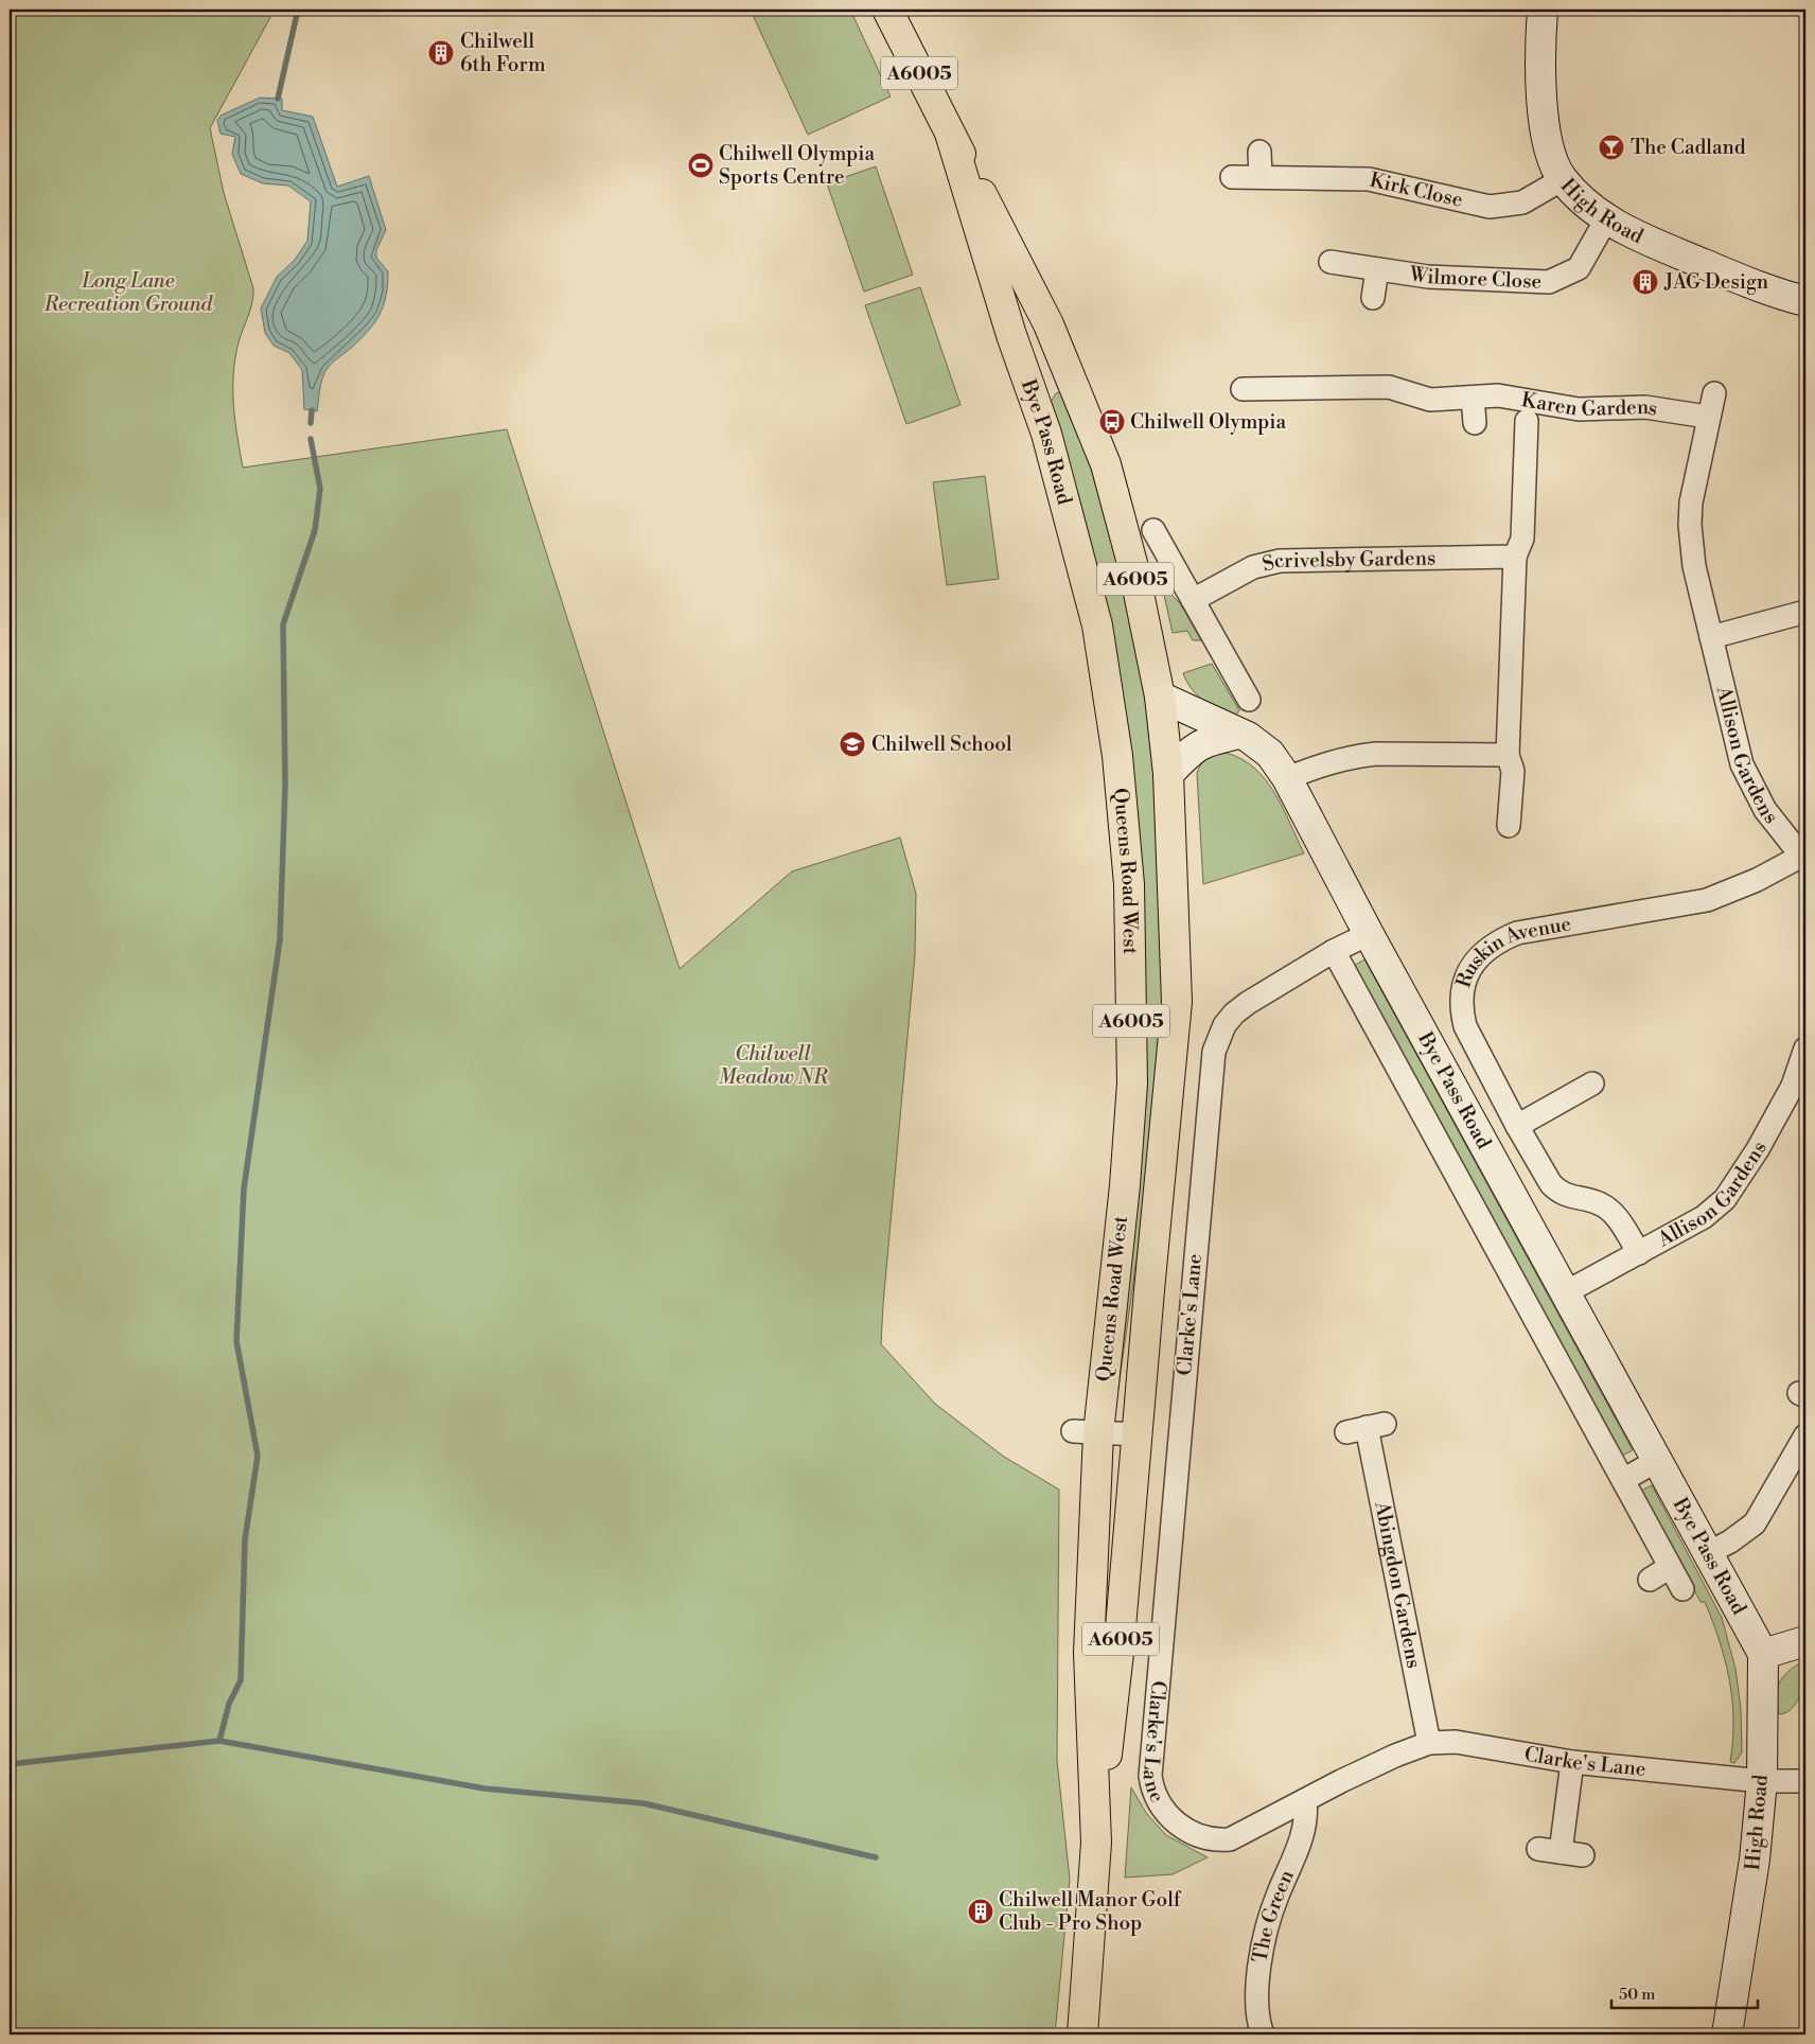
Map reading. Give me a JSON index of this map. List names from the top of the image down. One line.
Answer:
{"streets":{"main road":["A6005","High Road","Bye Pass Road","Queens Road West"],"street":["Kirk Close","Wilmore Close","Karen Gardens","Scrivelsby Gardens","Allison Gardens","Ruskin Avenue","Clarke's Lane","Abingdon Gardens","The Green"]},"crossings":[["Kirk Close","High Road"],["High Road","Wilmore Close"],["High Road","Bye Pass Road"],["High Road","Clarke's Lane"],["Karen Gardens","Allison Gardens"],["Bye Pass Road","Allison Gardens"],["Bye Pass Road","Queens Road West"],["Bye Pass Road","Clarke's Lane"],["Allison Gardens","Ruskin Avenue"],["Clarke's Lane","Abingdon Gardens"],["Clarke's Lane","The Green"]],"parks":["Long Lane Recreation Ground","Chilwell Meadow NR"],"places":{"building":["Chilwell 6th Form","JAG Design","Chilwell Manor Golf Club - Pro Shop"],"bar":["The Cadland"],"sports":["Chilwell Olympia Sports Centre"],"bus stop":["Chilwell Olympia"],"school or university":["Chilwell School"]},"scale_bar":"50 m"}
